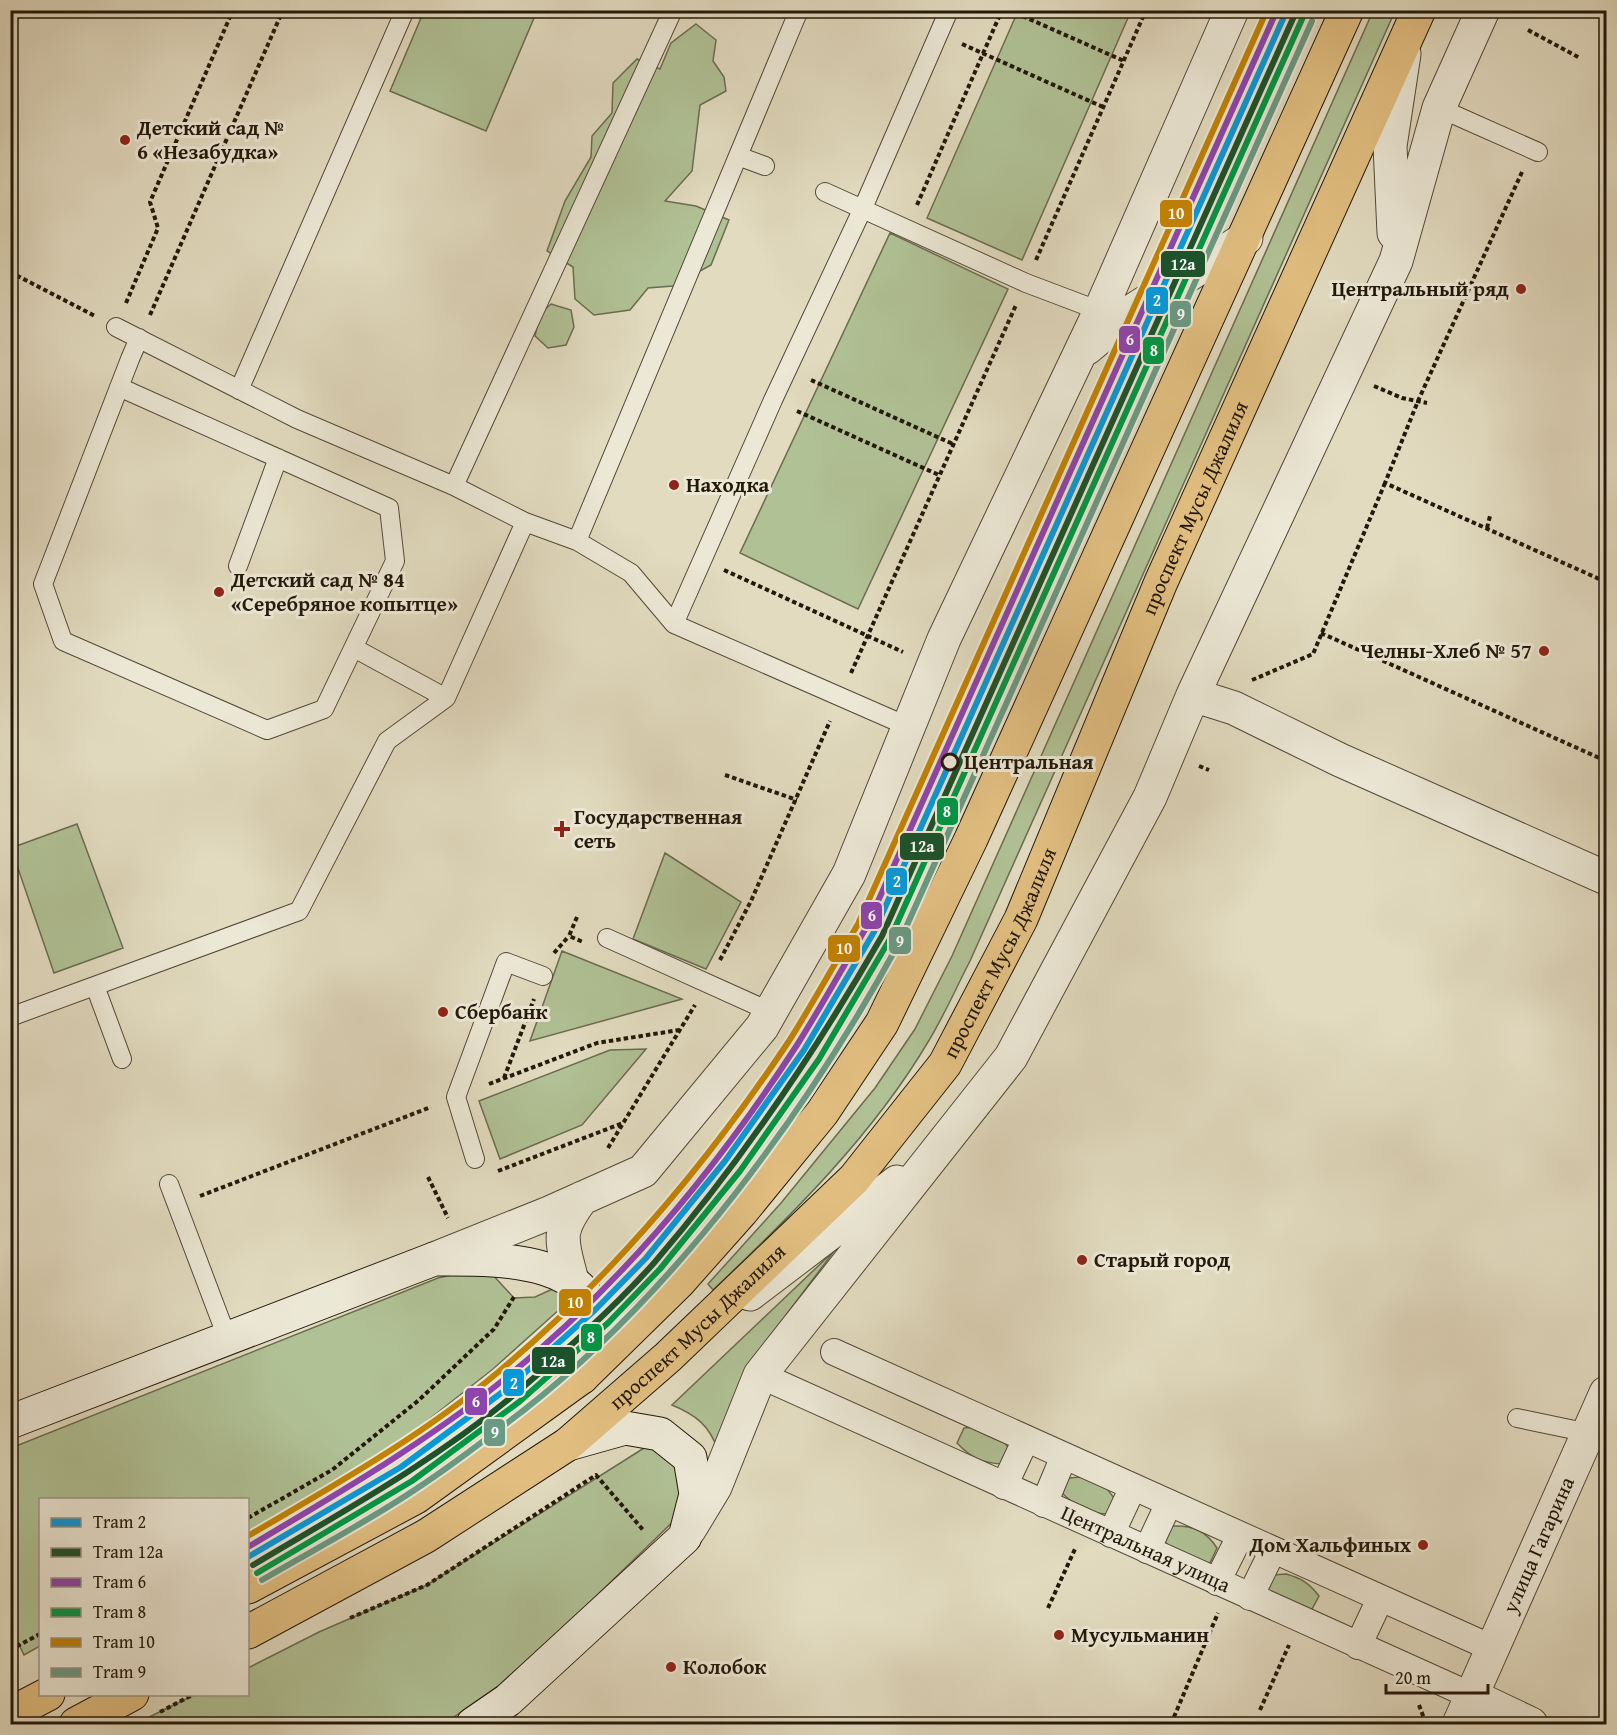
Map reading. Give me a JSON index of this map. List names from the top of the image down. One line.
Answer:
{"streets":{"main road":["проспект Мусы Джалиля"],"street":["улица Гагарина","Центральная улица"]},"crossings":[["улица Гагарина","Центральная улица"]],"places":{"other":["Детский сад № 6 «Незабудка»","Центральный ряд","Находка","Детский сад № 84 «Серебряное копытце»","Челны-Хлеб № 57","Центральная","Сбербанк","Старый город","Дом Хальфиных","Мусульманин","Колобок"],"health":["Государственная сеть"]},"lines":["tram line 2","tram line 6","tram line 10","tram line 12а","tram line 8","tram line 9"],"legend":["Tram 2","Tram 12а","Tram 6","Tram 8","Tram 10","Tram 9"],"scale_bar":"20 m"}
